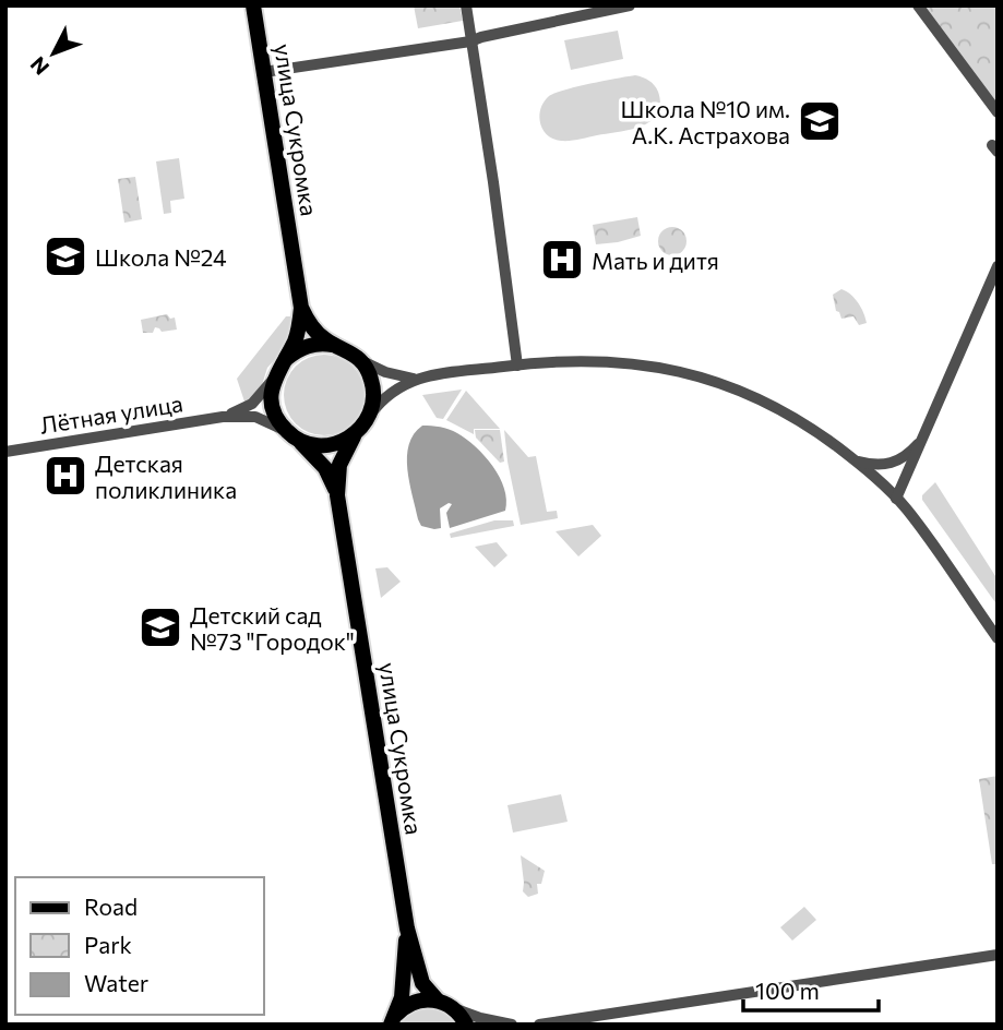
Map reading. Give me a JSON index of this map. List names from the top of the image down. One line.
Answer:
{"streets":{"main road":["улица Сукромка"],"street":["Лётная улица"]},"places":{"school or university":["Школа №10 им. А.К. Астрахова","Школа №24","Детский сад №73 \"Городок\""],"hospital":["Мать и дитя","Детская поликлиника"]},"legend":["Road","Park","Water"],"scale_bar":"100 m","north":"bottom left"}
